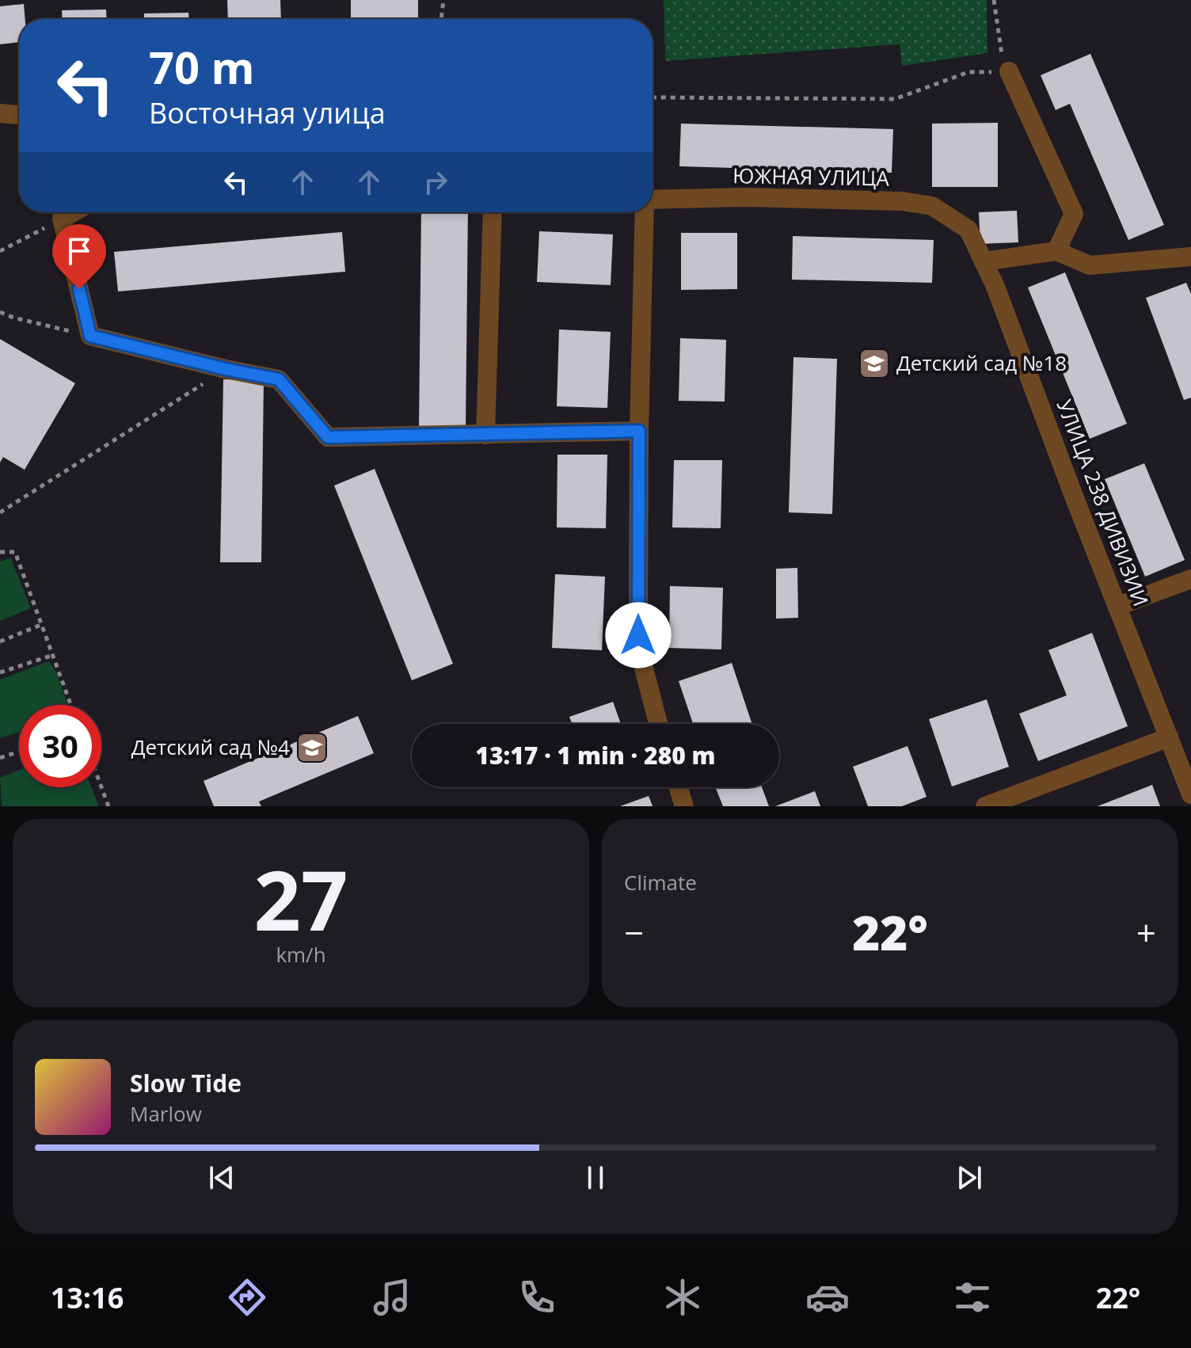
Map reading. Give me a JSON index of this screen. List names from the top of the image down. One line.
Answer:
{"streets":{"street":["ЮЖНАЯ УЛИЦА","УЛИЦА 238 ДИВИЗИИ"]},"crossings":[["ЮЖНАЯ УЛИЦА","УЛИЦА 238 ДИВИЗИИ"]],"places":{"school or university":["Детский сад №18","Детский сад №4"]},"page":{"turn":["70 m","Восточная улица"],"limit":"30","trip":"13:17 · 1 min · 280 m","tile":[["27","km/h"],"Climate"],"heat":["−","22°","+"],"song":["Slow Tide","Marlow"],"tabs":["13:16","22°"]}}
